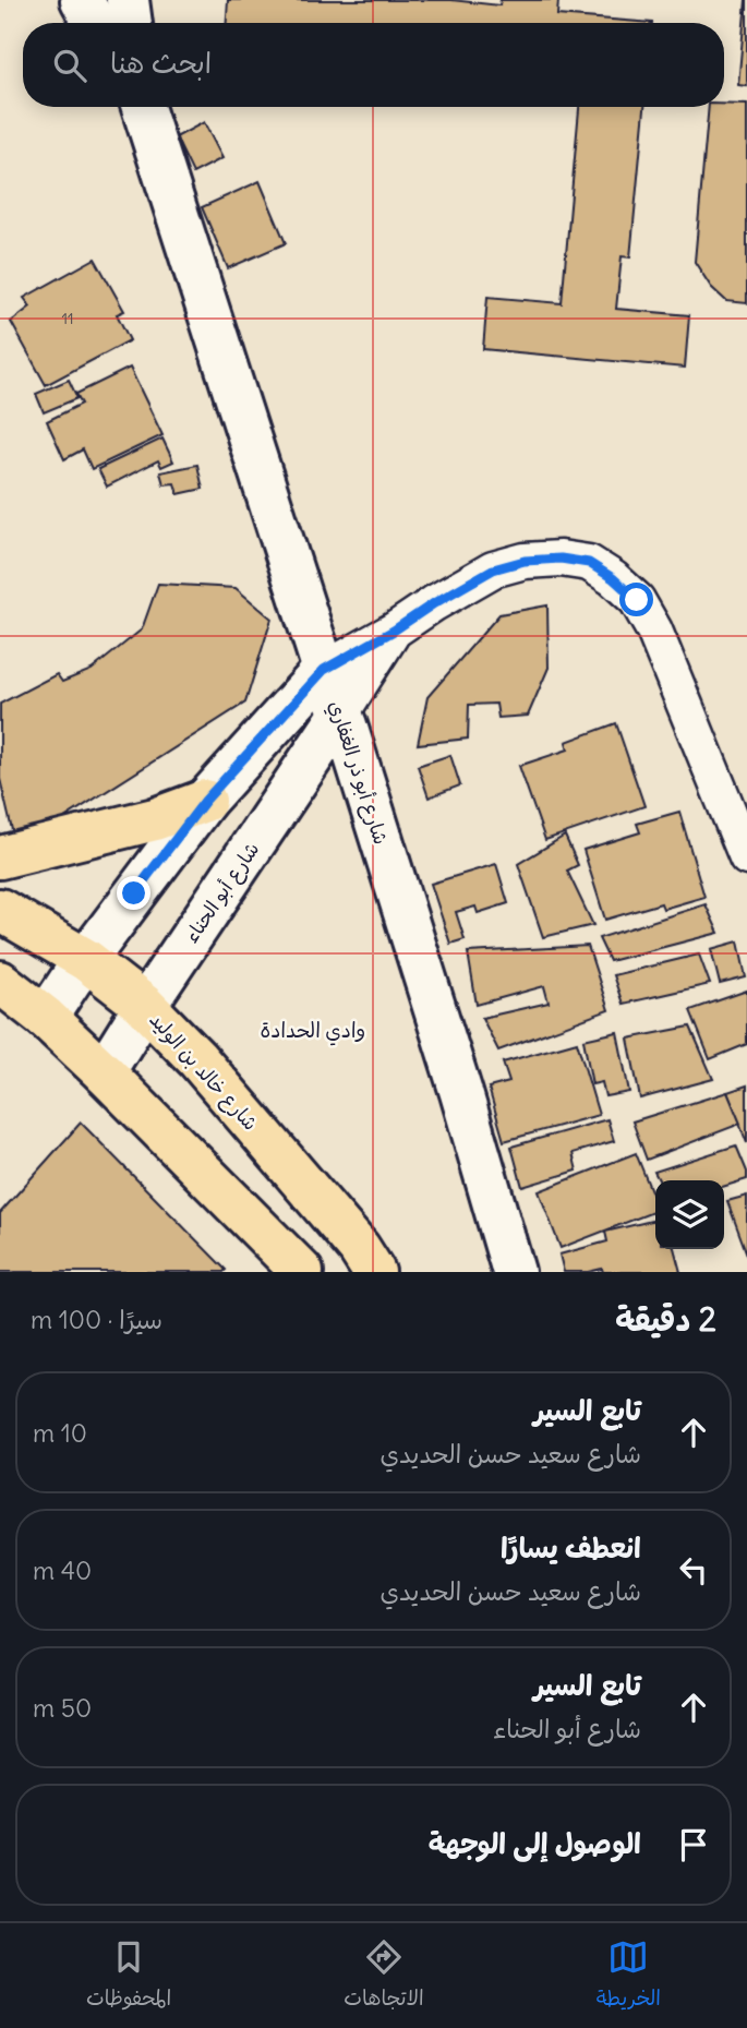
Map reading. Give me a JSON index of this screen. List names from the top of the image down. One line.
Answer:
{"streets":{"main road":["شارع خالد بن الوليد"],"street":["شارع أبو ذر الغفاري","شارع أبو الحناء"]},"crossings":[["شارع أبو ذر الغفاري","شارع أبو الحناء"],["شارع أبو الحناء","شارع خالد بن الوليد"]],"districts":["وادي الحدادة"],"house_numbers":["11"],"page":{"search":"ابحث هنا","heading":["2 دقيقة","سيرًا · 100 m"],"list":[["تابع السير","شارع سعيد حسن الحديدي","10 m"],["انعطف يسارًا","شارع سعيد حسن الحديدي","40 m"],["تابع السير","شارع أبو الحناء","50 m"],"الوصول إلى الوجهة"],"nav":["الخريطة","الاتجاهات","المحفوظات"]}}
